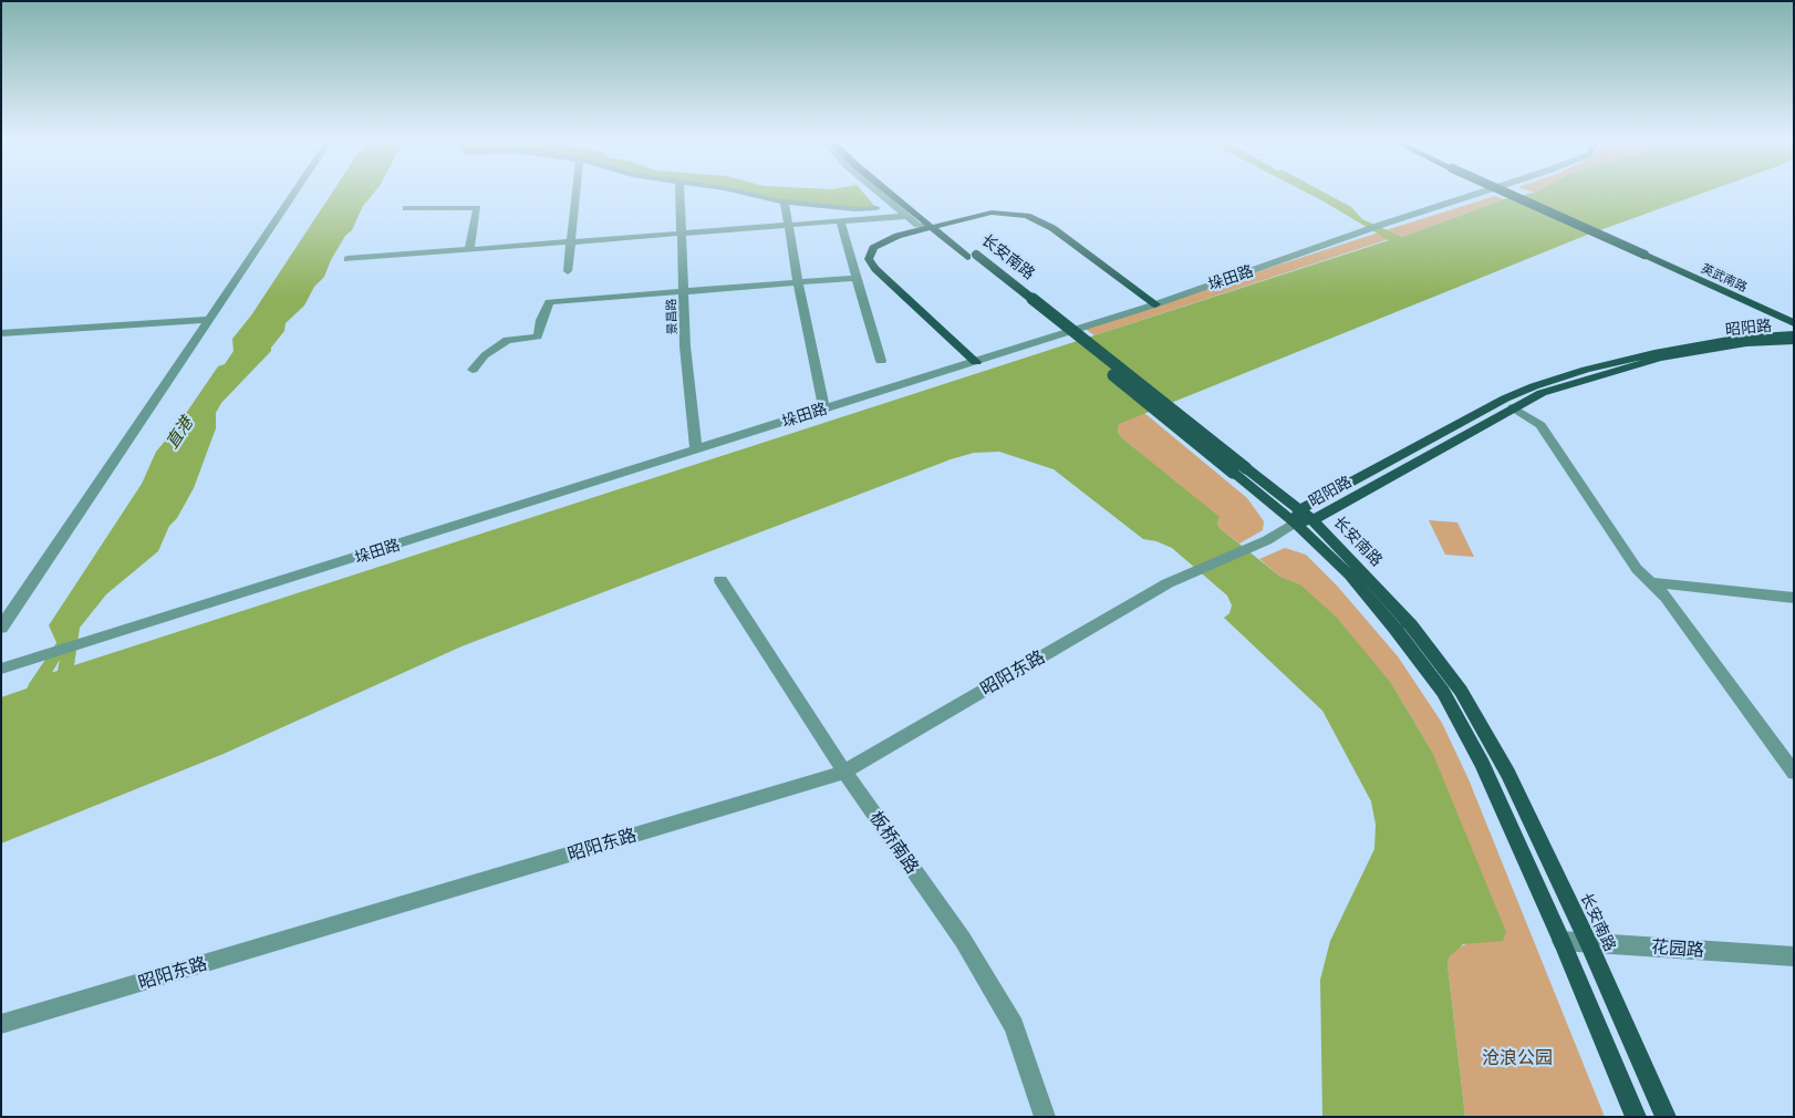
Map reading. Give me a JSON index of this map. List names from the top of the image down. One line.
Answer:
{"streets":{"main road":["长安南路","英武南路","昭阳路"],"street":["垛田路","景昌路","昭阳东路","板桥南路","花园路"]},"crossings":[["长安南路","昭阳路"],["长安南路","昭阳东路"],["长安南路","花园路"],["垛田路","景昌路"],["昭阳路","昭阳东路"],["昭阳东路","板桥南路"]],"water":["直港"],"parks":["沧浪公园"]}
